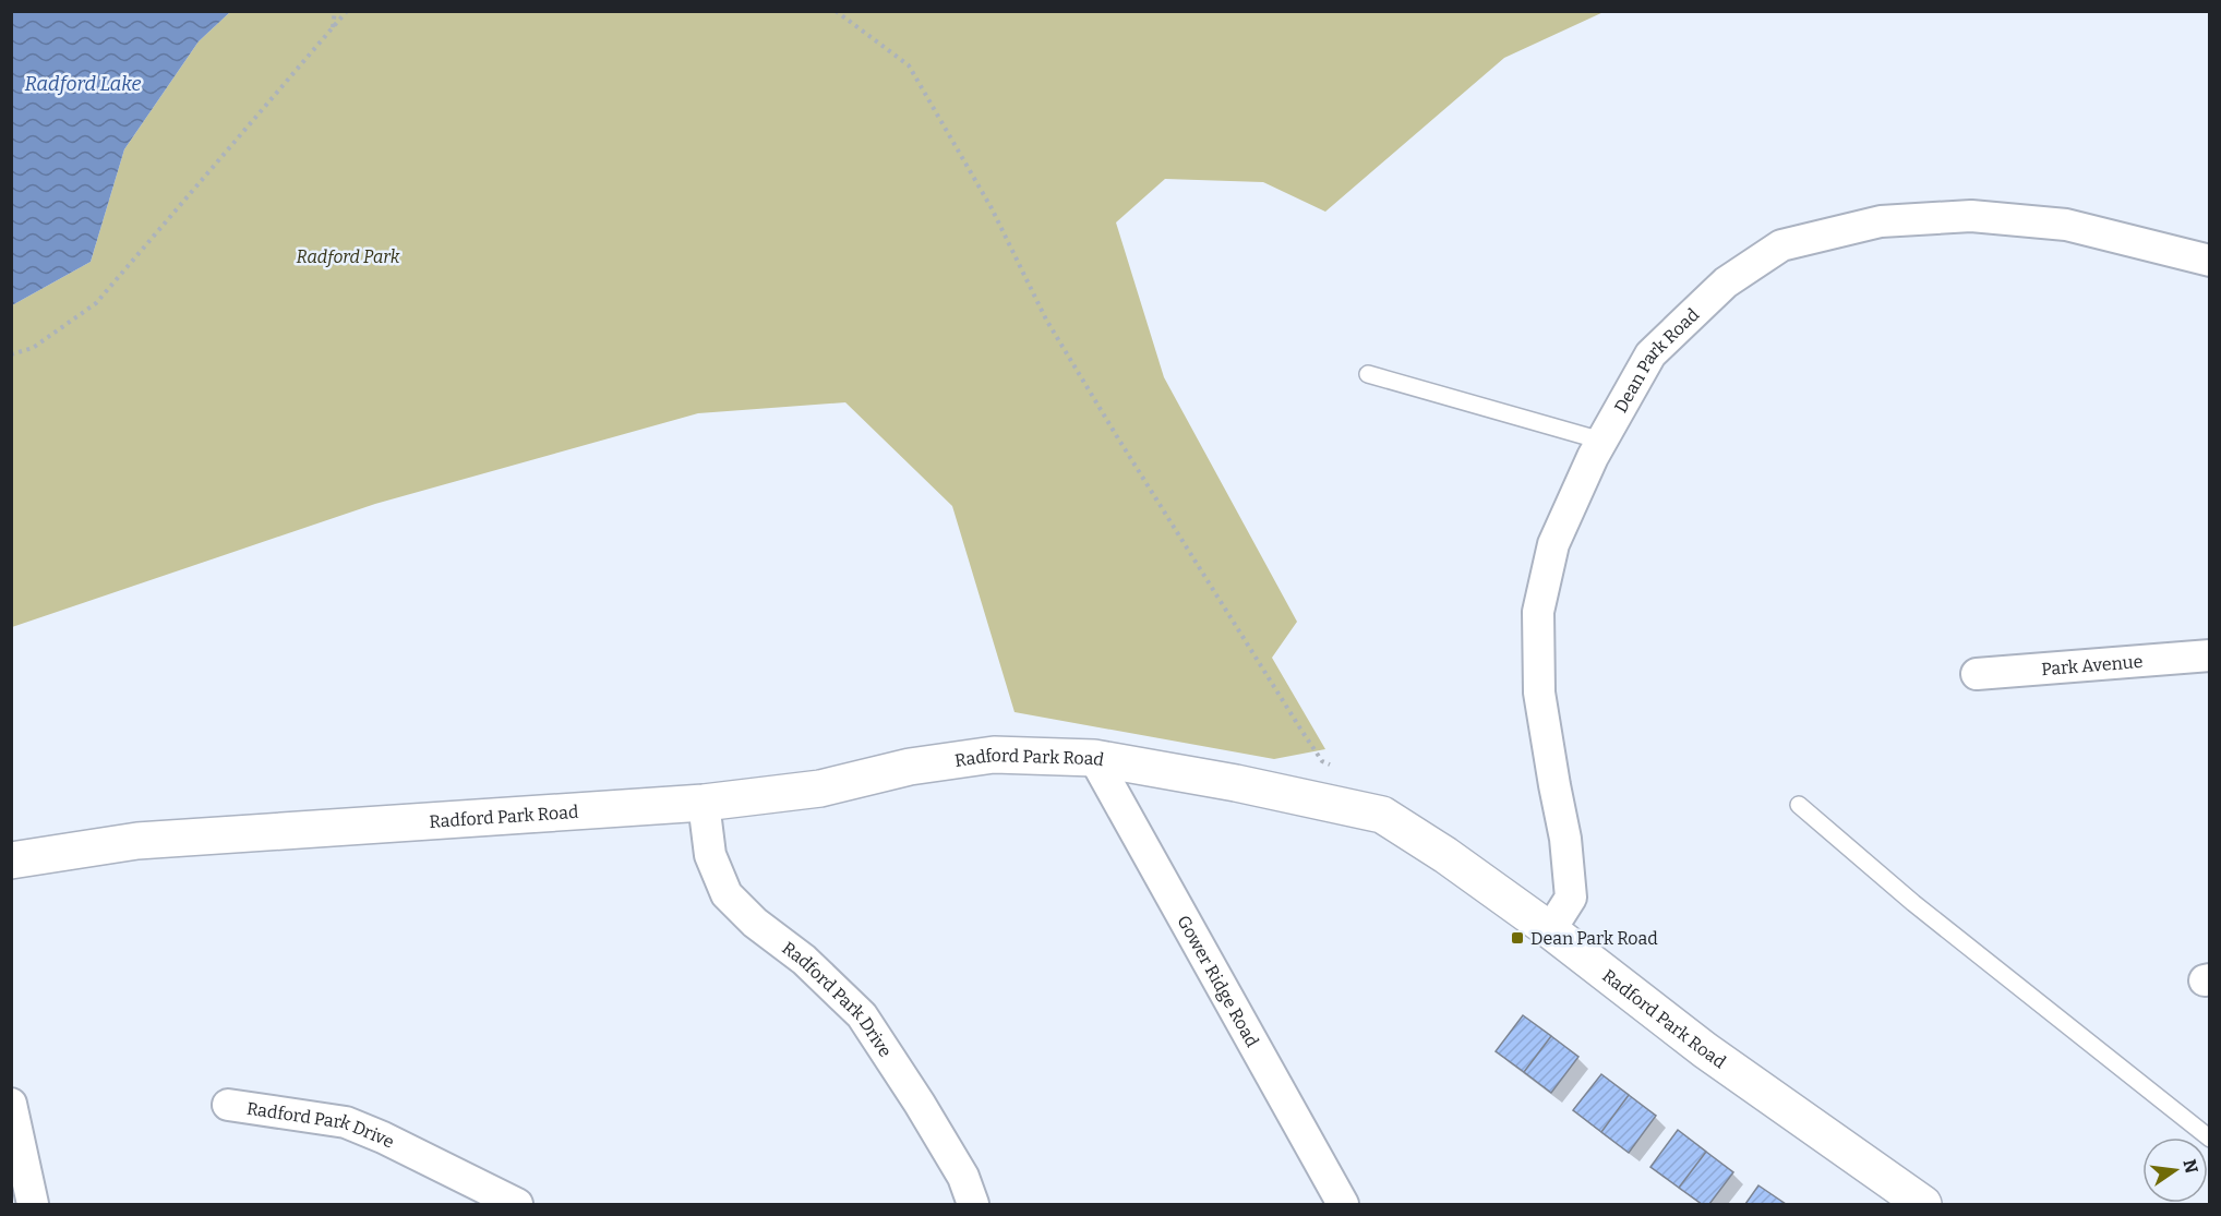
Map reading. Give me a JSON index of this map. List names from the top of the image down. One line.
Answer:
{"streets":{"street":["Dean Park Road","Park Avenue","Radford Park Road","Gower Ridge Road","Radford Park Drive"]},"crossings":[["Dean Park Road","Radford Park Road"],["Radford Park Road","Gower Ridge Road"],["Radford Park Road","Radford Park Drive"]],"water":["Radford Lake"],"parks":["Radford Park"],"places":{"transit":["Dean Park Road"]},"north":"right"}
